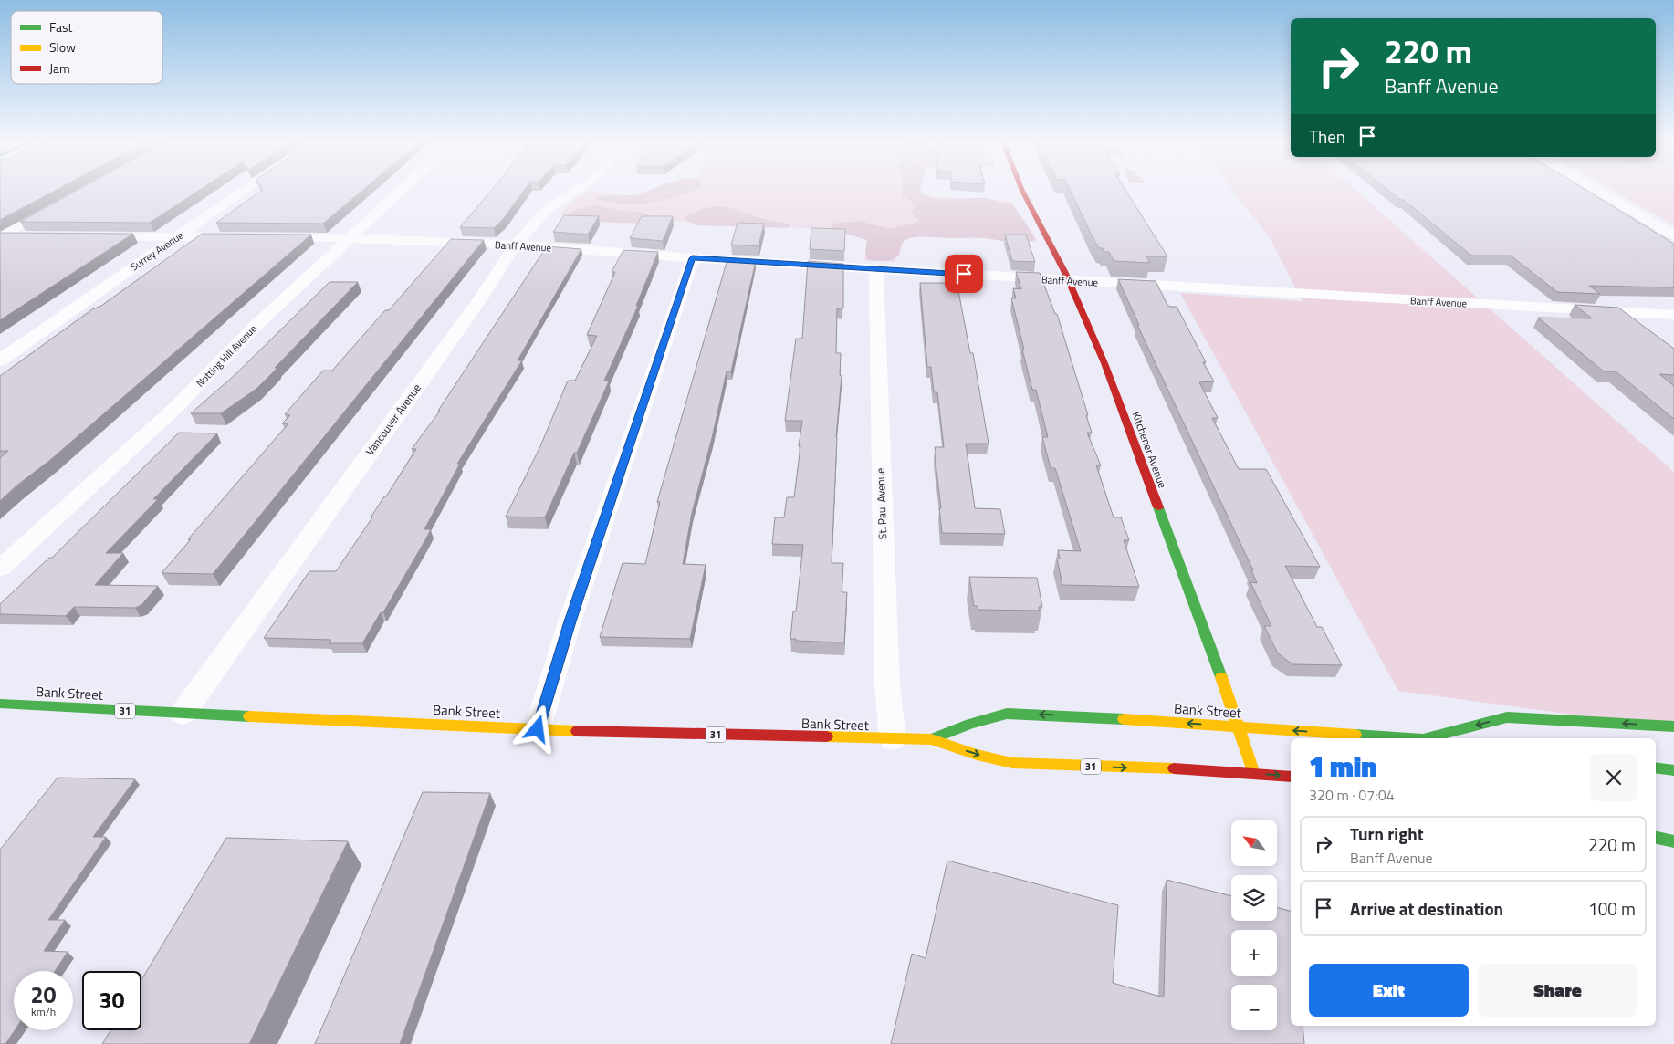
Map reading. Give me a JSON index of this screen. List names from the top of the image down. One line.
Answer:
{"streets":{"main road":["Kitchener Avenue","Bank Street","31"],"street":["Banff Avenue","Surrey Avenue","Notting Hill Avenue","Vancouver Avenue","St. Paul Avenue"]},"crossings":[["Banff Avenue","Notting Hill Avenue"],["Banff Avenue","Vancouver Avenue"],["Banff Avenue","Kitchener Avenue"],["Banff Avenue","St. Paul Avenue"],["Vancouver Avenue","Bank Street"],["Kitchener Avenue","Bank Street"],["St. Paul Avenue","Bank Street"]],"legend":["Fast","Slow","Jam"],"north":"top left","page":{"turn":["220 m","Banff Avenue"],"then":"Then","heading":["1 min","320 m · 07:04"],"list":[{"name":"Turn right","note":"Banff Avenue","value":"220 m"},{"name":"Arrive at destination","value":"100 m"}],"map_buttons":["+","−"],"buttons":["Exit","Share"],"speed":"20 km/h","limit":"30"}}
